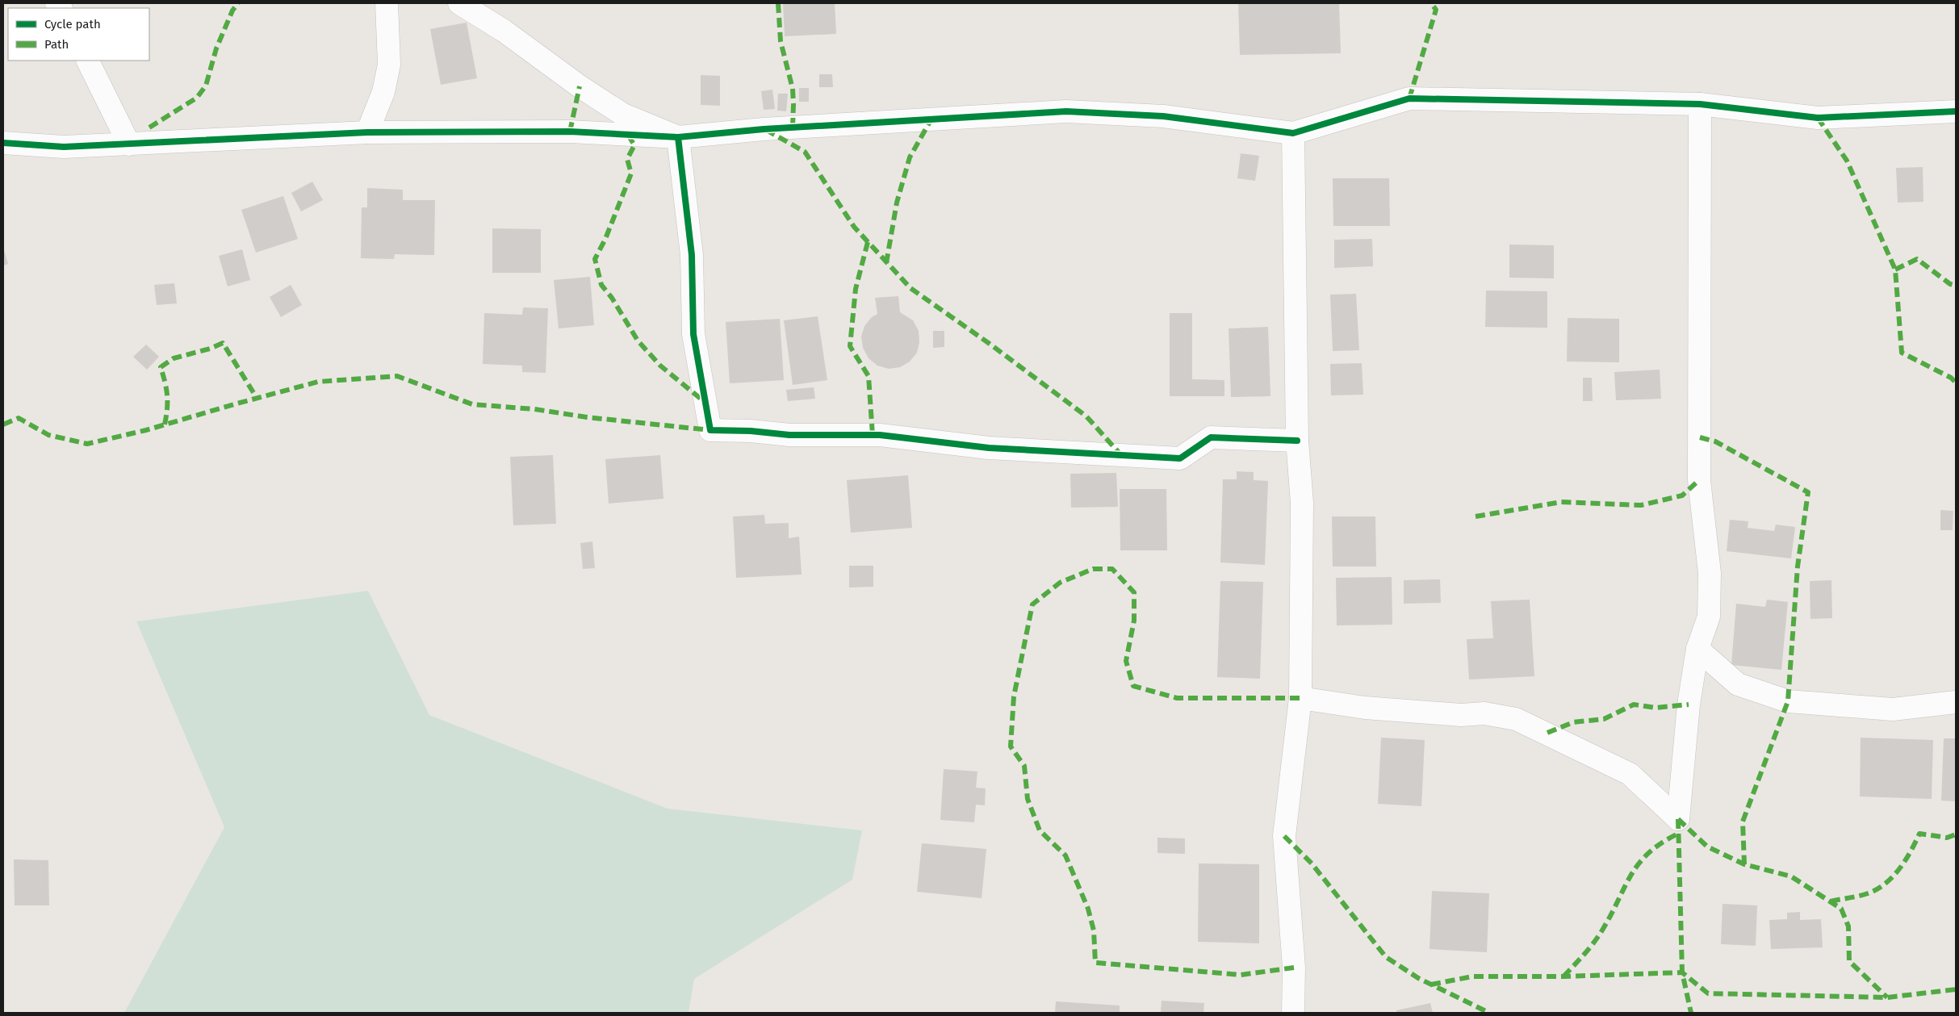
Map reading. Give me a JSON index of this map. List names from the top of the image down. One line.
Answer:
{"legend":["Cycle path","Path"]}
